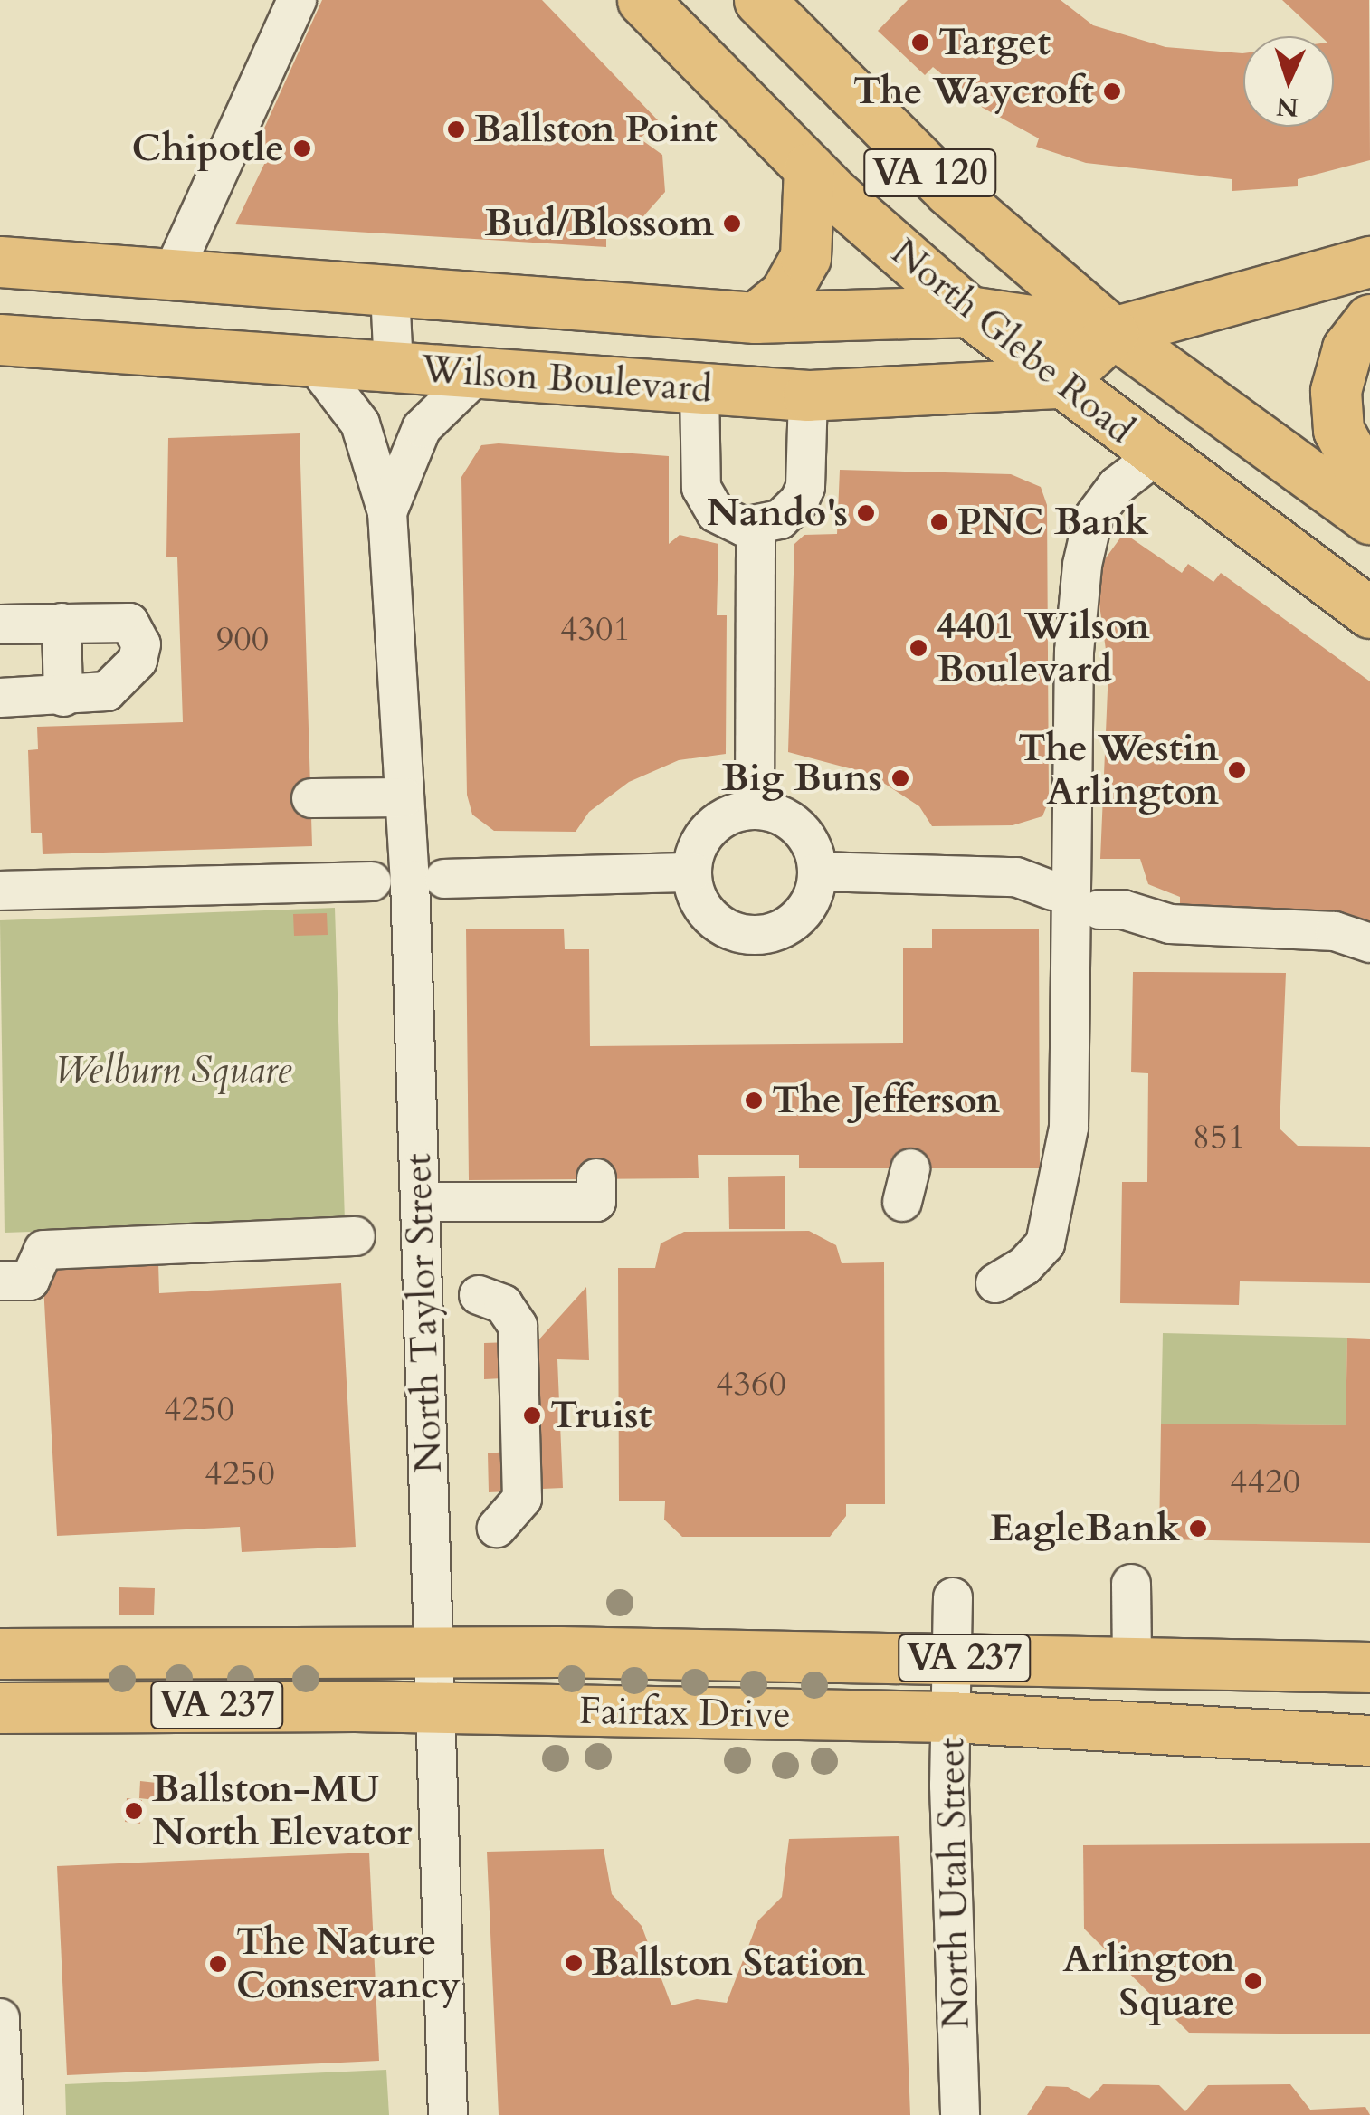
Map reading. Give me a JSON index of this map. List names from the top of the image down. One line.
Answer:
{"streets":{"main road":["VA 120","North Glebe Road","Wilson Boulevard","VA 237","Fairfax Drive"],"street":["North Taylor Street","North Utah Street"]},"crossings":[["North Glebe Road","Wilson Boulevard"],["Wilson Boulevard","North Taylor Street"],["North Taylor Street","Fairfax Drive"],["Fairfax Drive","North Utah Street"]],"parks":["Welburn Square"],"places":["Target","The Waycroft","Ballston Point","Chipotle","Bud/Blossom","Nando's","PNC Bank","4401 Wilson Boulevard","The Westin Arlington","Big Buns","The Jefferson","Truist","EagleBank","Ballston-MU North Elevator","Ballston Station","The Nature Conservancy","Arlington Square"],"house_numbers":["4301","900","851","4360","4250","4250","4420"],"north":"bottom"}
